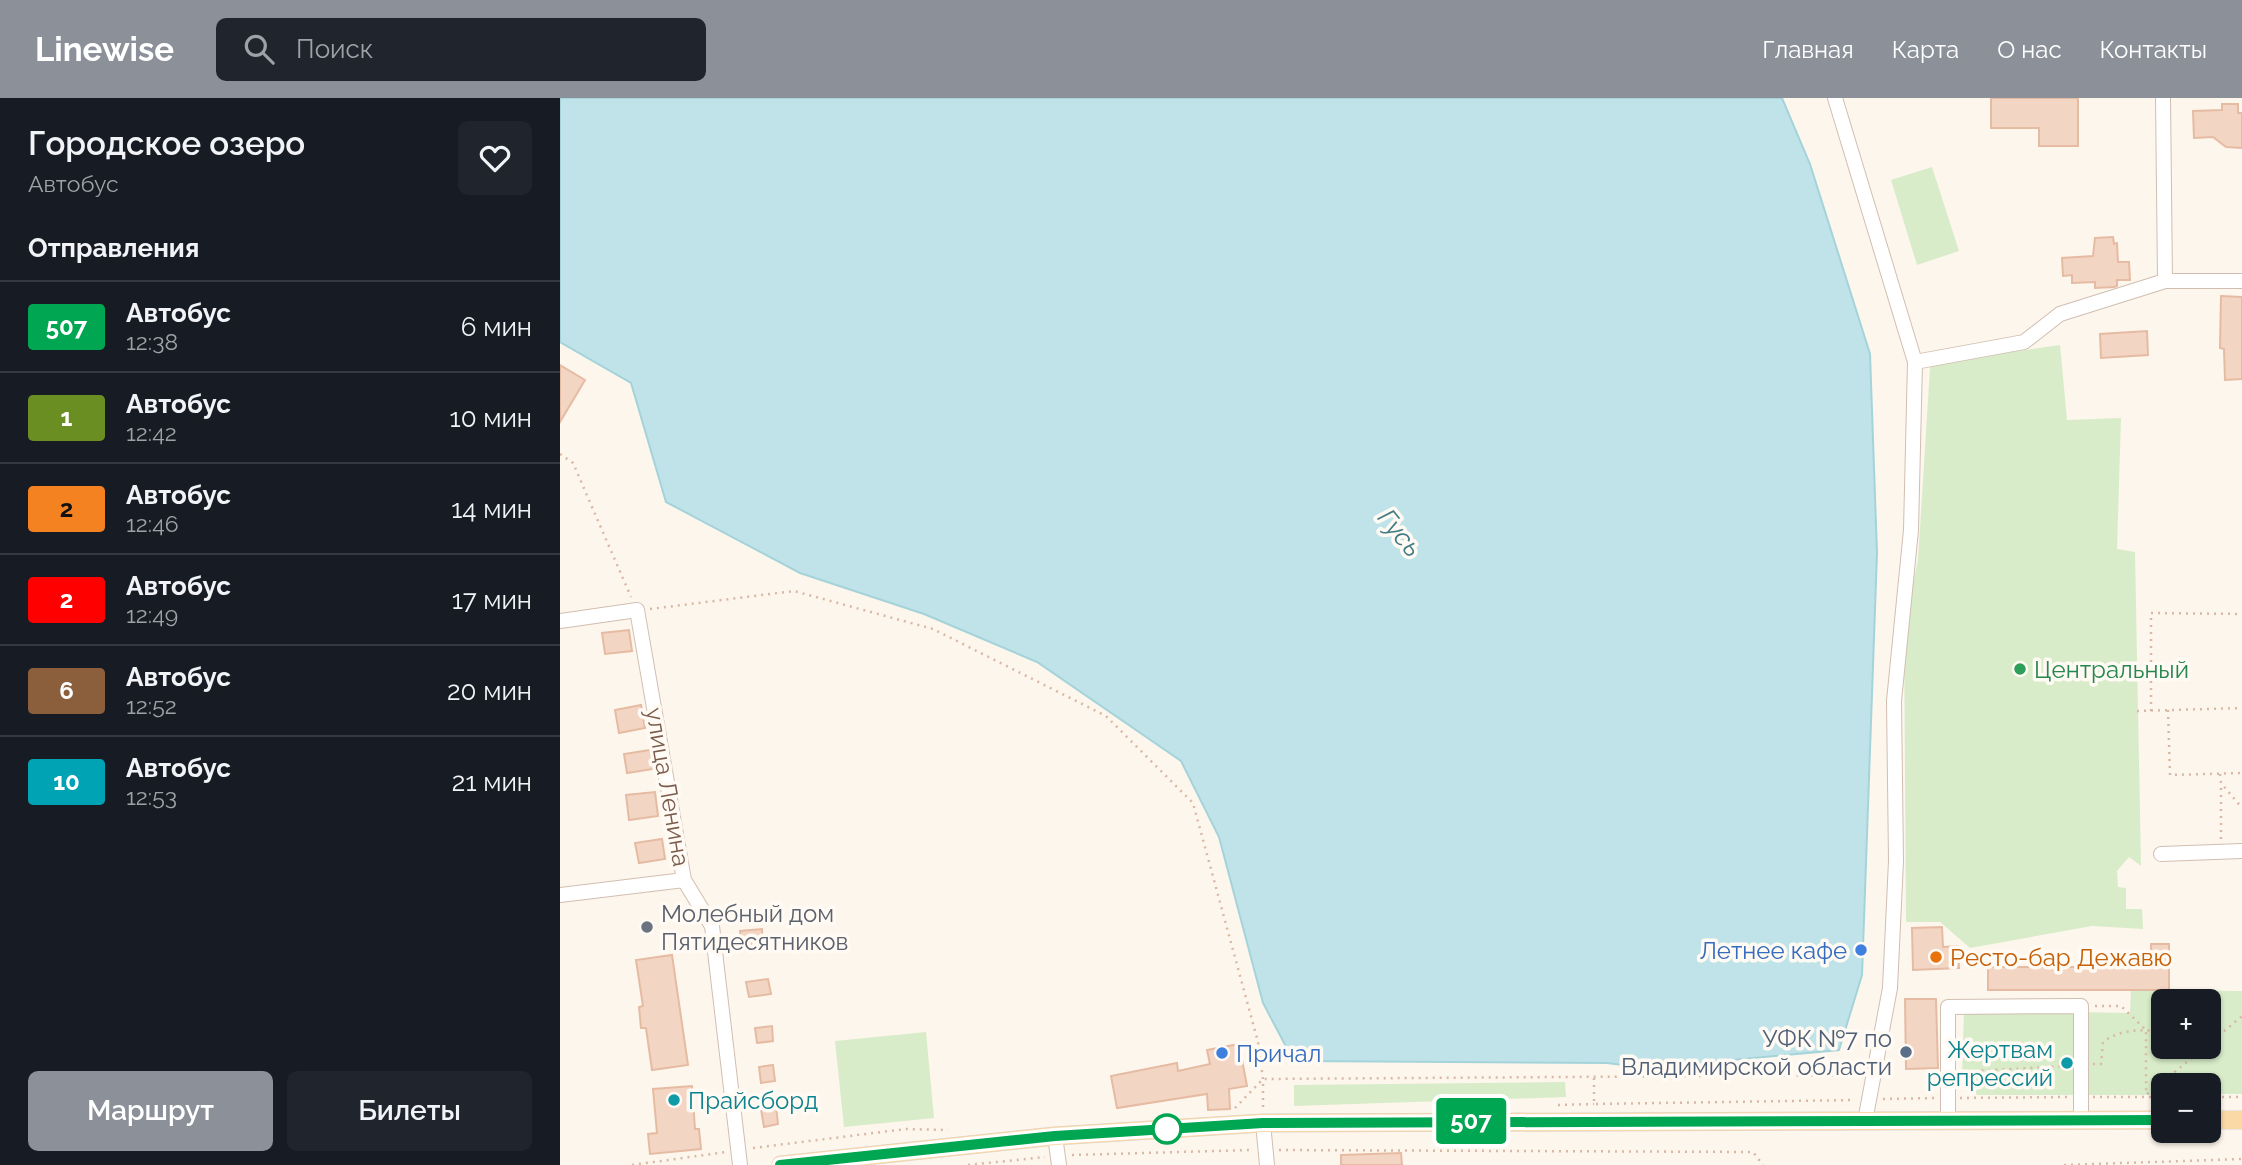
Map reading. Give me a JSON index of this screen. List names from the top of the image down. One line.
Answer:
{"streets":{"street":["улица Ленина"]},"water":["Гусь"],"places":["Центральный","Молебный дом Пятидесятников","Летнее кафе","Ресто-бар Дежавю","УФК №7 по Владимирской области","Причал","Жертвам репрессий","Прайсборд"],"lines":["bus line 507"],"page":{"header":"Linewise","search":"Поиск","nav":["Главная","Карта","О нас","Контакты"],"heading":[["Городское озеро","Автобус"],"Отправления"],"on_map":"507","list":[{"mark":"507","name":"Автобус","note":"12:38","value":"6 мин"},{"mark":"1","name":"Автобус","note":"12:42","value":"10 мин"},{"mark":"2","name":"Автобус","note":"12:46","value":"14 мин"},{"mark":"2","name":"Автобус","note":"12:49","value":"17 мин"},{"mark":"6","name":"Автобус","note":"12:52","value":"20 мин"},{"mark":"10","name":"Автобус","note":"12:53","value":"21 мин"}],"map_buttons":["+","−"],"buttons":["Маршрут","Билеты"]}}
